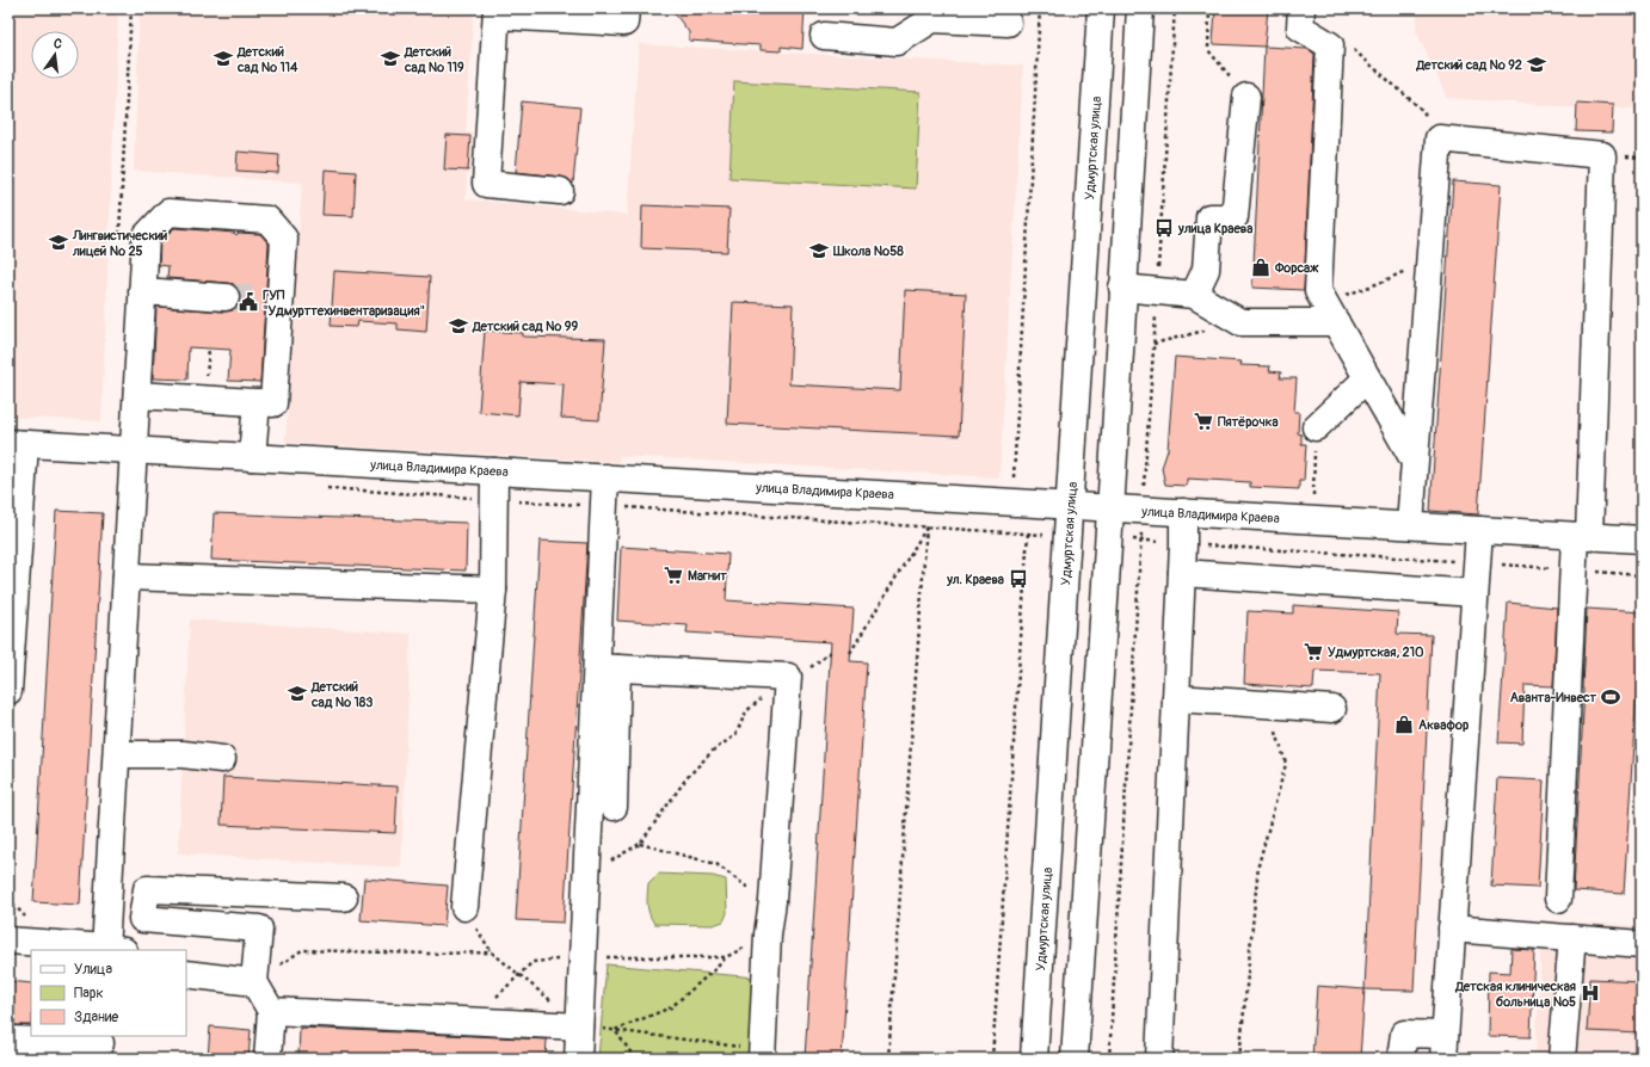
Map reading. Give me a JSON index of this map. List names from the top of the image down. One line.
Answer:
{"streets":{"main road":["Удмуртская улица","улица Владимира Краева"]},"crossings":[["Удмуртская улица","улица Владимира Краева"]],"places":{"school or university":["Детский сад № 114","Детский сад № 119","Детский сад № 92","Лингвистический лицей № 25","Школа №58","Детский сад № 99","Детский сад № 183"],"bus stop":["улица Краева","ул. Краева"],"shop":["Форсаж","Аквафор"],"public building":["ГУП \"Удмурттехинвентаризация\""],"supermarket":["Пятёрочка","Магнит","Удмуртская, 210"],"sports":["Аванта-Инвест"],"hospital":["Детская клиническая больница №5"]},"legend":["Улица","Парк","Здание"],"north":"top"}
